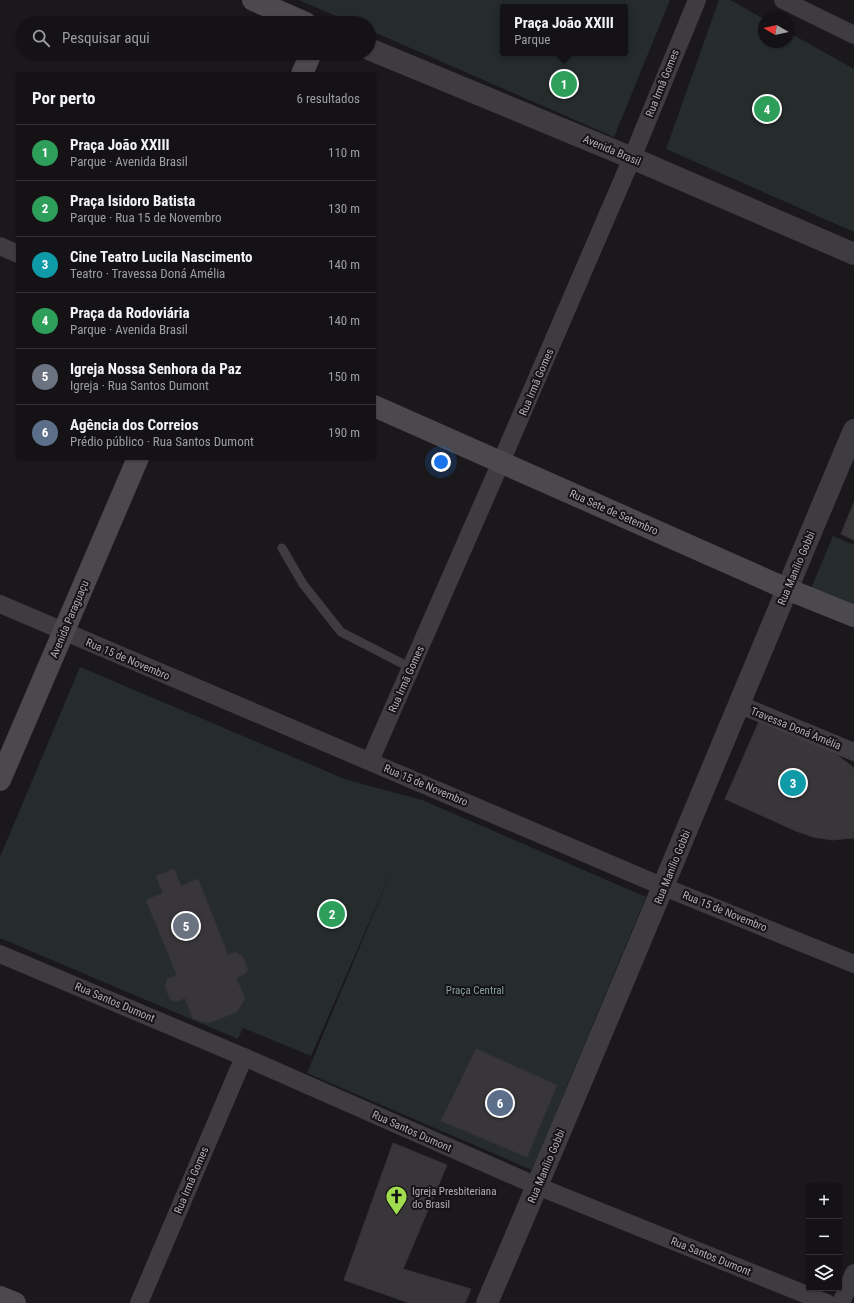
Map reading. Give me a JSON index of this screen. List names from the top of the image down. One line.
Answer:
{"streets":{"main road":["Rua Sete de Setembro","Avenida Paraguaçu"],"street":["Rua Irmã Gomes","Avenida Brasil","Rua Manílio Gobbi","Rua 15 de Novembro","Travessa Doná Amélia","Rua Santos Dumont"]},"crossings":[["Rua Irmã Gomes","Avenida Brasil"],["Rua Irmã Gomes","Rua Sete de Setembro"],["Rua Irmã Gomes","Rua 15 de Novembro"],["Rua Irmã Gomes","Rua Santos Dumont"],["Rua Sete de Setembro","Rua Manílio Gobbi"],["Rua Manílio Gobbi","Rua 15 de Novembro"],["Rua Manílio Gobbi","Travessa Doná Amélia"],["Rua Manílio Gobbi","Rua Santos Dumont"],["Avenida Paraguaçu","Rua 15 de Novembro"]],"parks":["Praça Central"],"places":{"church":["Igreja Presbiteriana do Brasil"]},"north":"left","page":{"popup":["Praça João XXIII","Parque"],"search":"Pesquisar aqui","pins":["1","4","3","2","5","6"],"heading":["Por perto","6 resultados"],"list":[{"mark":"1","name":"Praça João XXIII","note":"Parque · Avenida Brasil","value":"110 m"},{"mark":"2","name":"Praça Isidoro Batista","note":"Parque · Rua 15 de Novembro","value":"130 m"},{"mark":"3","name":"Cine Teatro Lucila Nascimento","note":"Teatro · Travessa Doná Amélia","value":"140 m"},{"mark":"4","name":"Praça da Rodoviária","note":"Parque · Avenida Brasil","value":"140 m"},{"mark":"5","name":"Igreja Nossa Senhora da Paz","note":"Igreja · Rua Santos Dumont","value":"150 m"},{"mark":"6","name":"Agência dos Correios","note":"Prédio público · Rua Santos Dumont","value":"190 m"}],"map_buttons":["+","−"]}}
